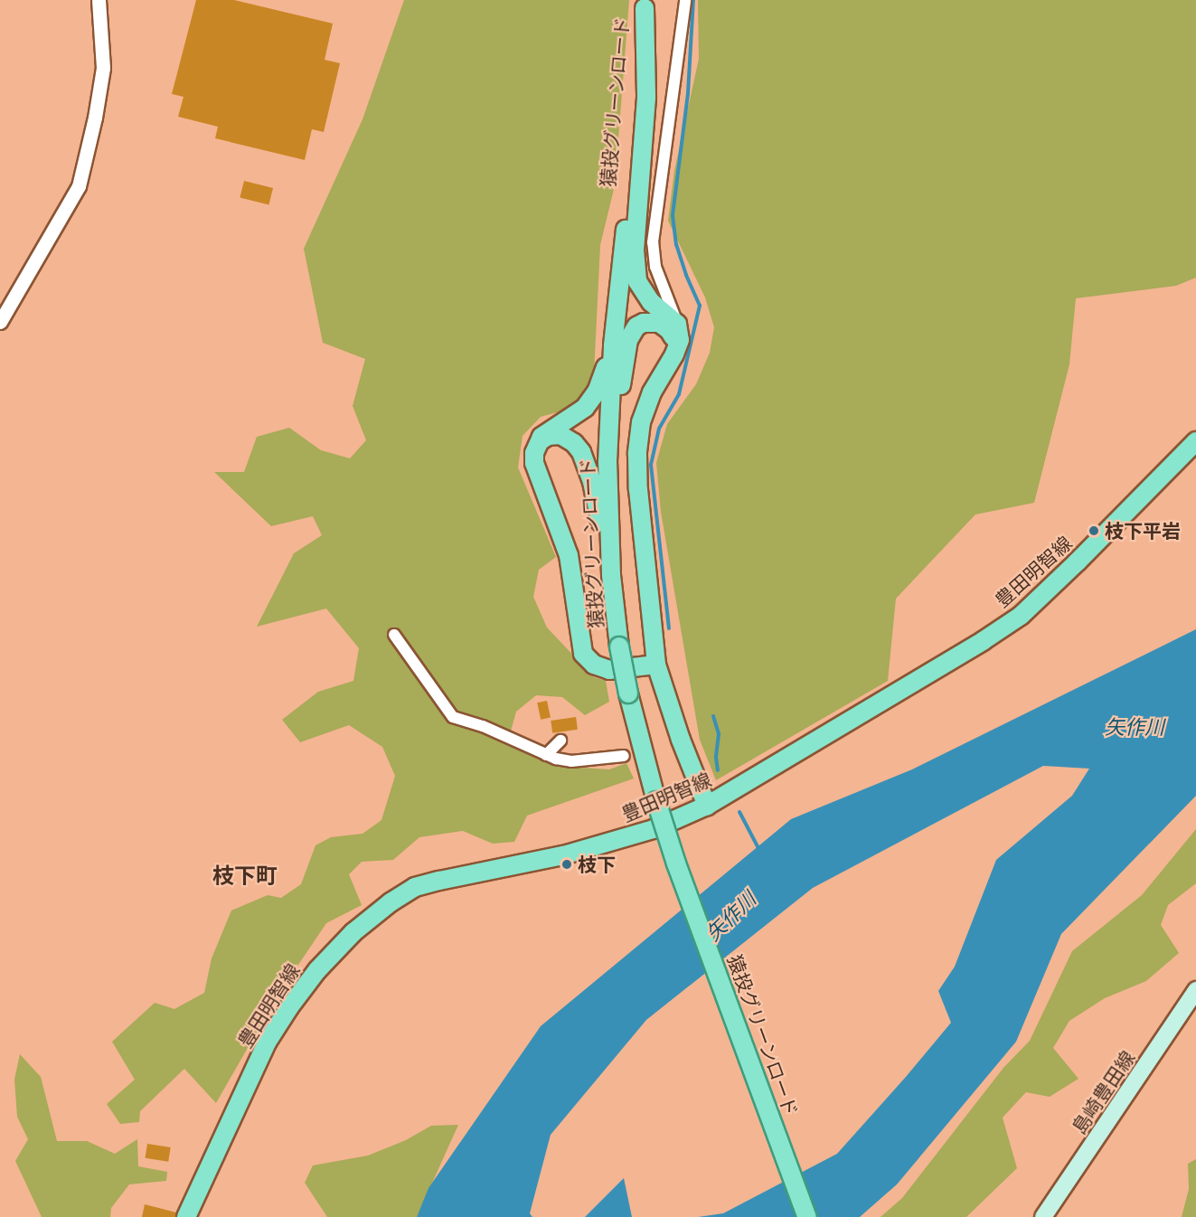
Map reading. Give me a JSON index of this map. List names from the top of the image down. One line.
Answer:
{"streets":{"main road":["猿投グリーンロード","豊田明智線","島崎豊田線"]},"districts":["枝下町"],"water":["矢作川"],"places":["枝下平岩","枝下"]}
